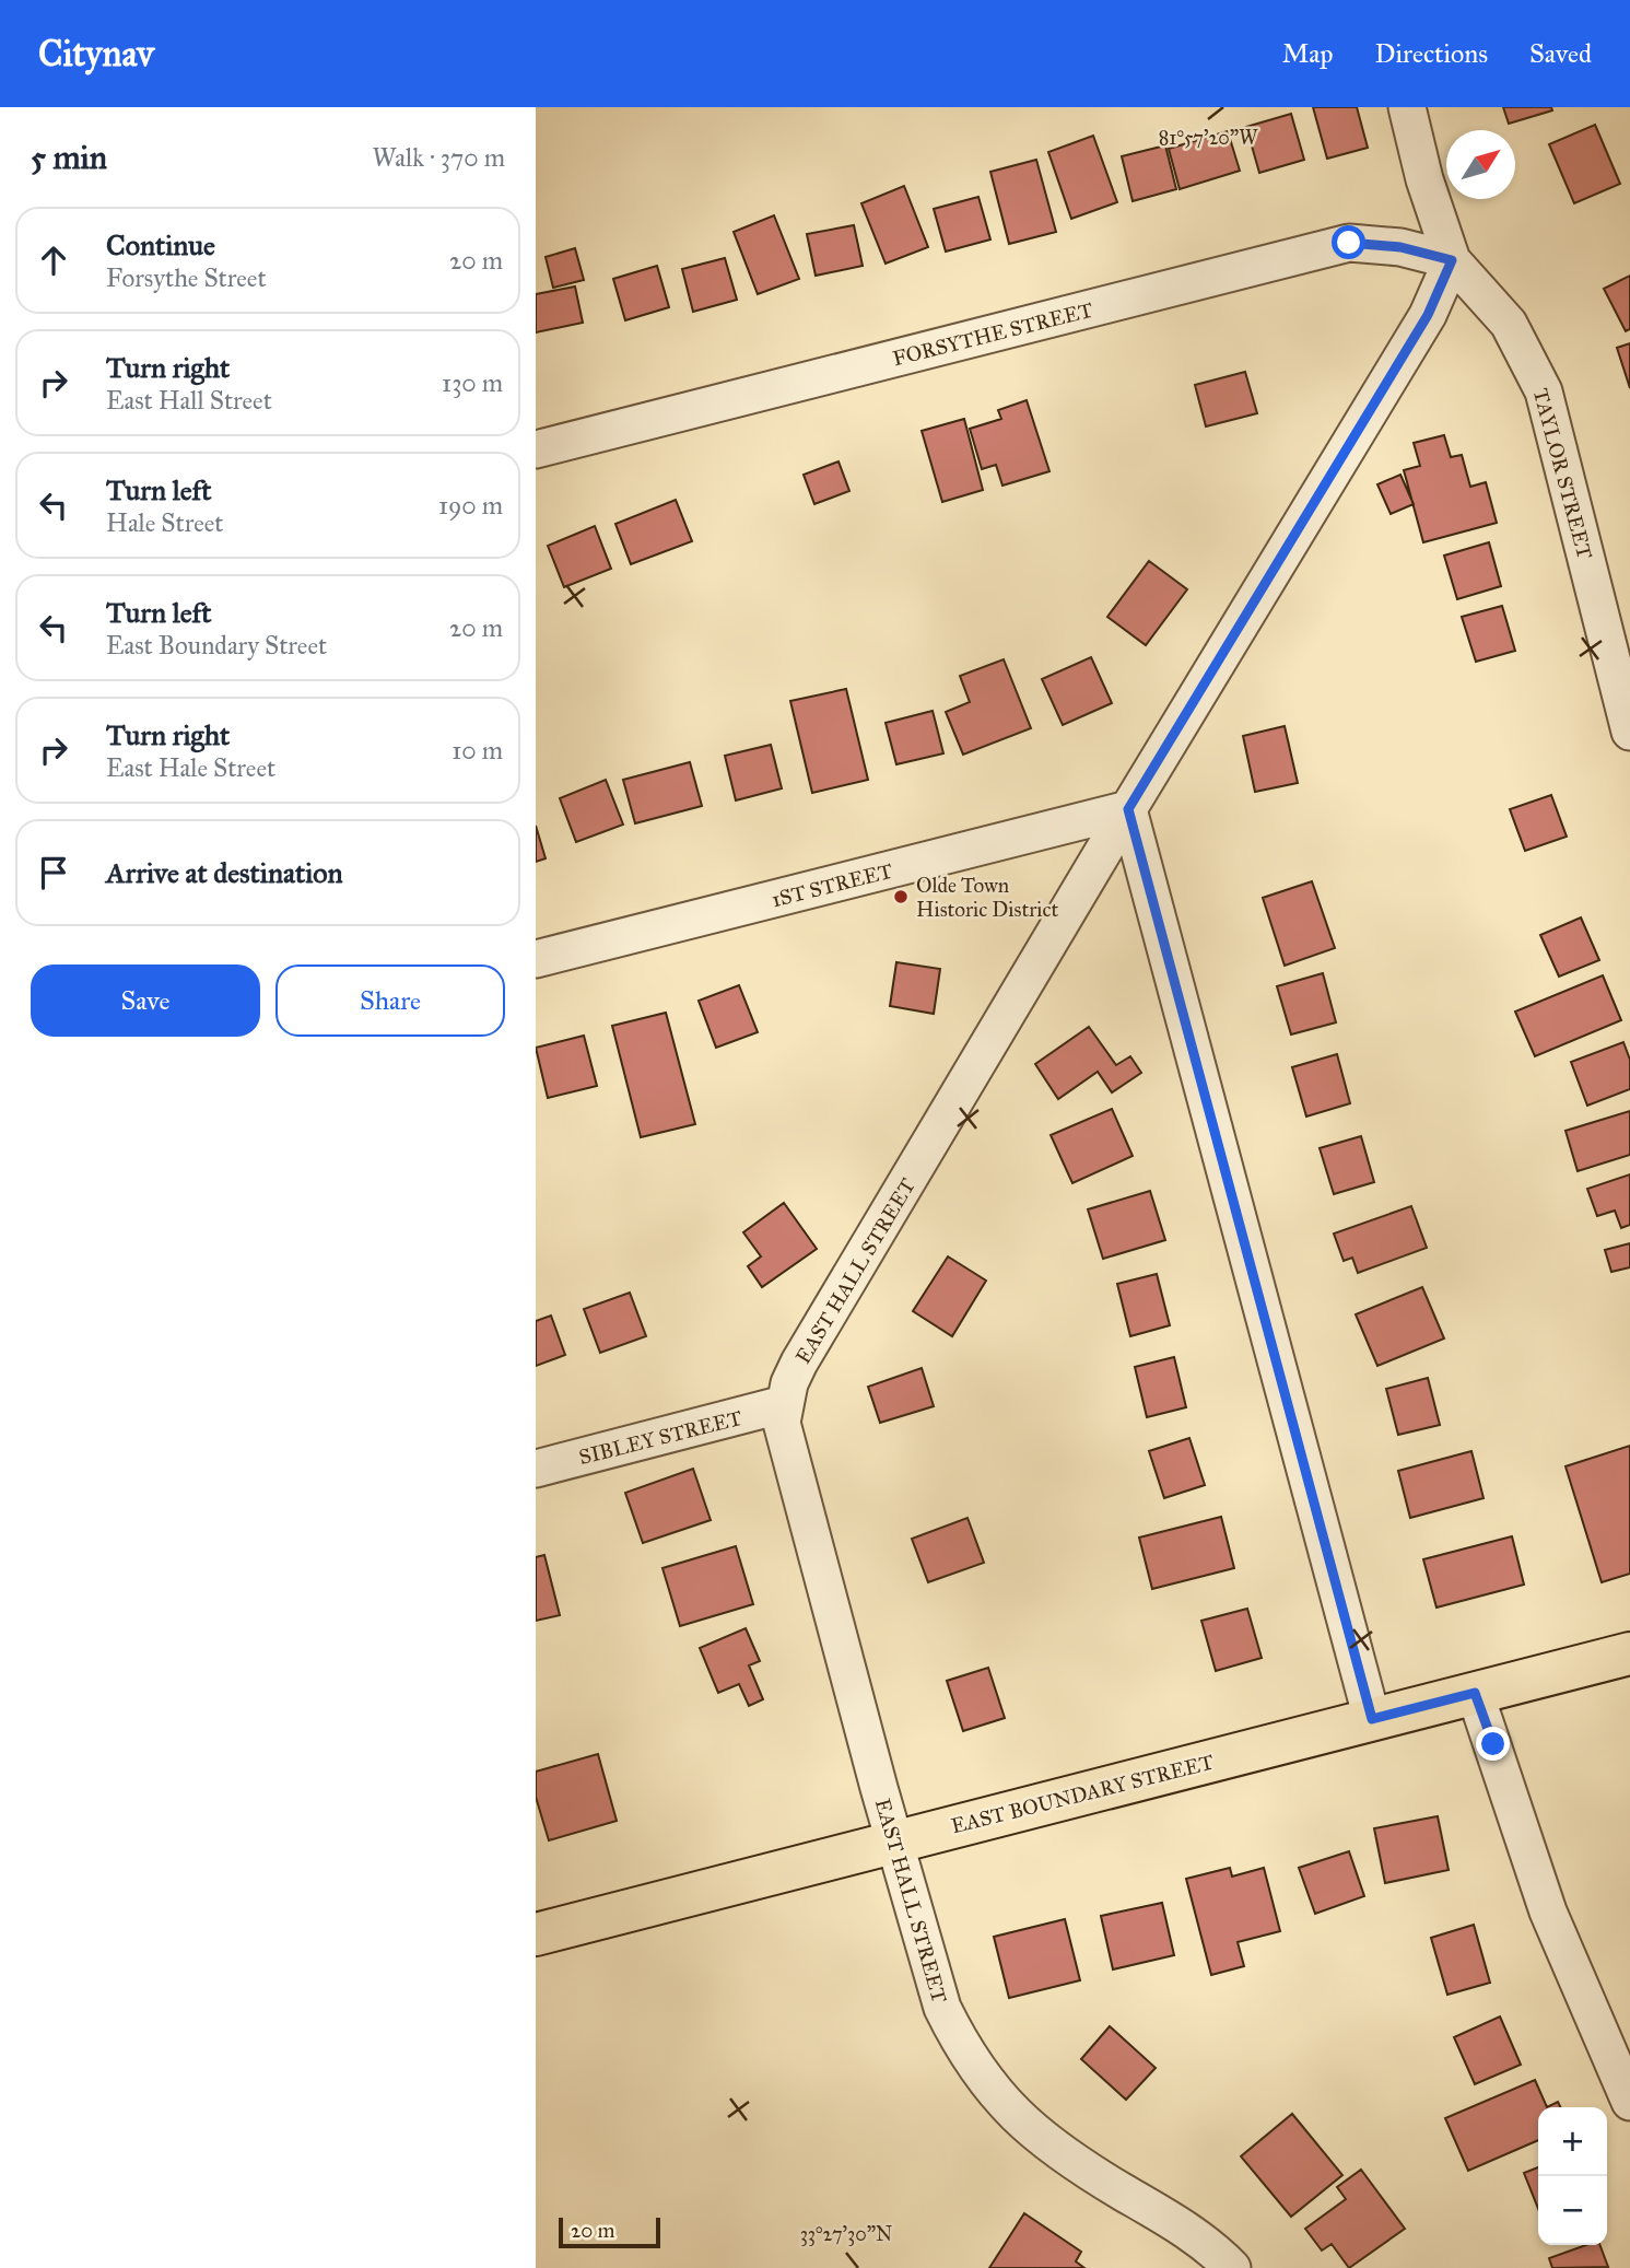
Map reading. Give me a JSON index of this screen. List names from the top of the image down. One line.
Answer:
{"streets":{"main road":["EAST BOUNDARY STREET"],"street":["FORSYTHE STREET","TAYLOR STREET","1ST STREET","EAST HALL STREET","SIBLEY STREET"]},"crossings":[["FORSYTHE STREET","TAYLOR STREET"],["FORSYTHE STREET","EAST HALL STREET"],["TAYLOR STREET","EAST HALL STREET"],["1ST STREET","EAST HALL STREET"],["EAST HALL STREET","SIBLEY STREET"],["EAST HALL STREET","EAST BOUNDARY STREET"]],"places":["Olde Town Historic District"],"scale_bar":"20 m","north":"top right","page":{"header":"Citynav","nav":["Map","Directions","Saved"],"heading":["5 min","Walk · 370 m"],"list":[["Continue","Forsythe Street","20 m"],["Turn right","East Hall Street","130 m"],["Turn left","Hale Street","190 m"],["Turn left","East Boundary Street","20 m"],["Turn right","East Hale Street","10 m"],"Arrive at destination"],"buttons":["Save","Share"],"map_buttons":["+","−"],"scale":"20 m"},"coordinates":["81°57'20\"W","33°27'30\"N"]}
